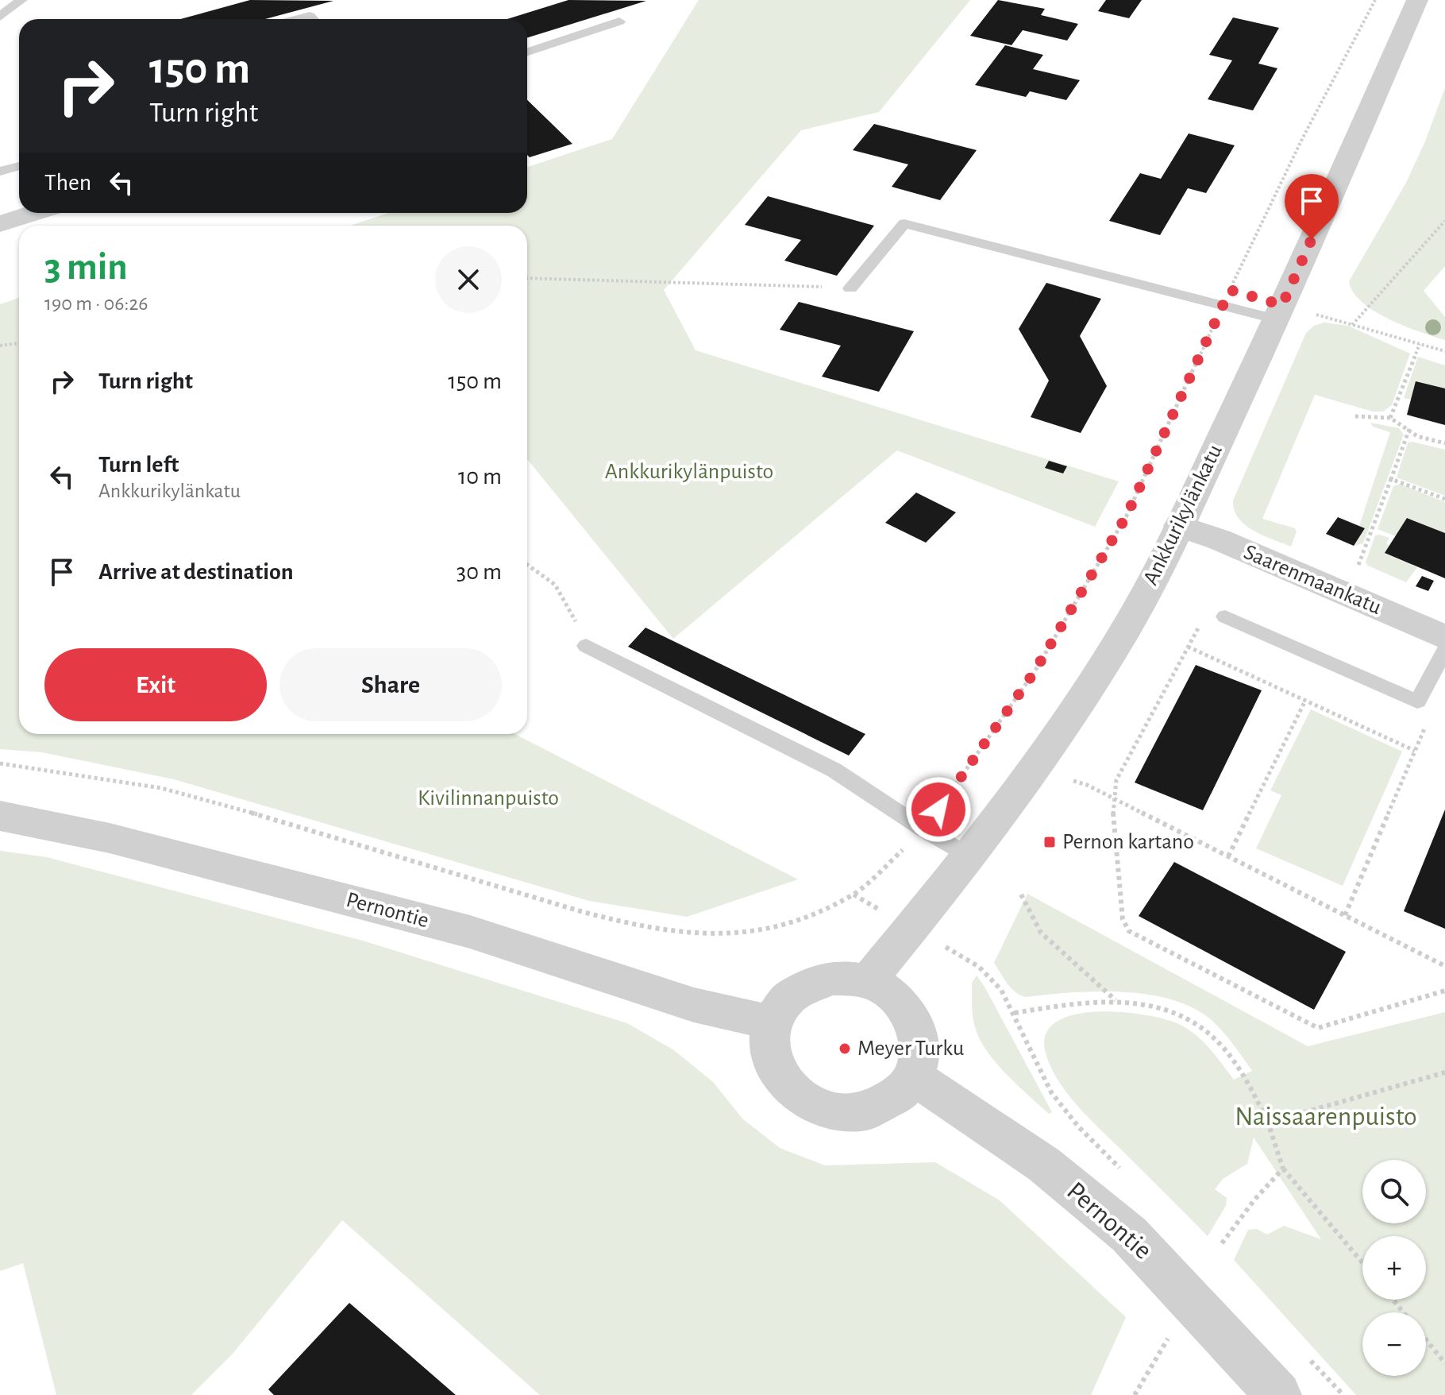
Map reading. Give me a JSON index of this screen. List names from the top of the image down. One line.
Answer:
{"streets":{"street":["Ankkurikylänkatu","Saarenmaankatu","Pernontie"]},"crossings":[["Ankkurikylänkatu","Saarenmaankatu"],["Ankkurikylänkatu","Pernontie"]],"parks":["Ankkurikylänpuisto","Kivilinnanpuisto","Naissaarenpuisto"],"places":{"transit":["Pernon kartano"],"other":["Meyer Turku"]},"page":{"turn":["150 m","Turn right"],"then":"Then","heading":["3 min","190 m · 06:26"],"list":[{"name":"Turn right","value":"150 m"},{"name":"Turn left","note":"Ankkurikylänkatu","value":"10 m"},{"name":"Arrive at destination","value":"30 m"}],"buttons":["Exit","Share"],"map_buttons":["+","−"]}}
